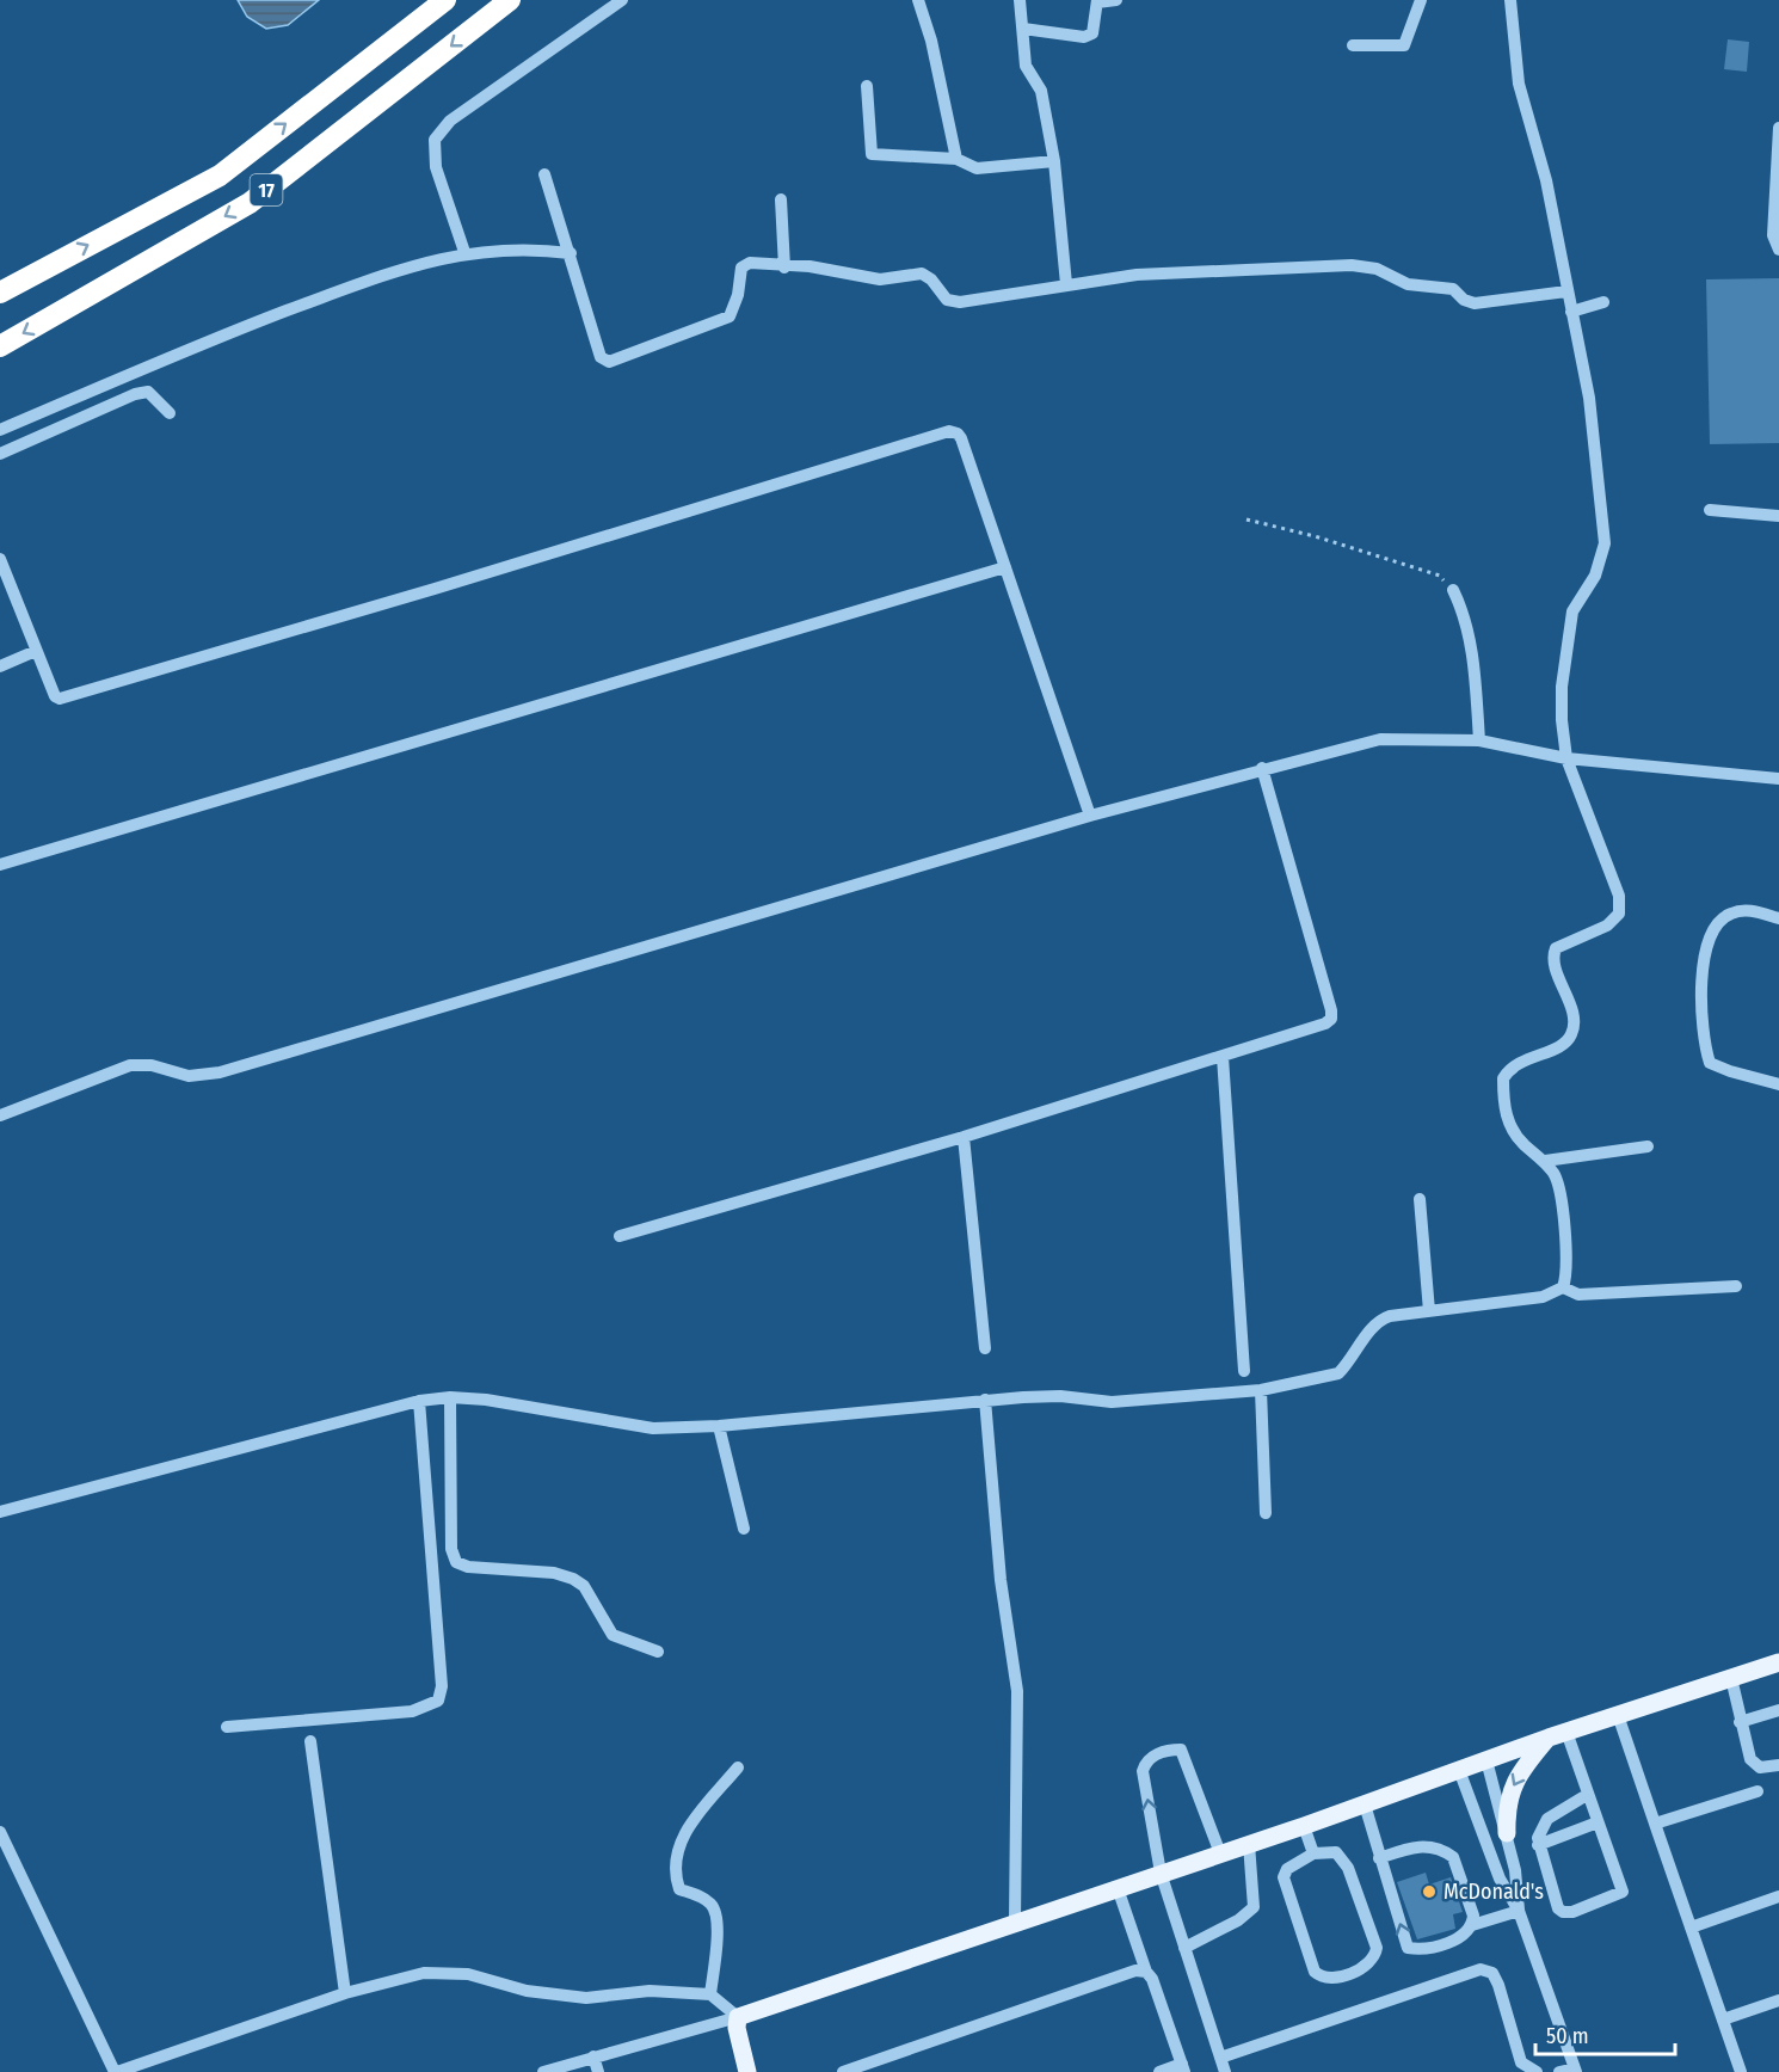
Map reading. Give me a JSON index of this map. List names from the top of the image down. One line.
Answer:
{"streets":{"highway":["17"]},"places":["McDonald's"],"scale_bar":"50 m"}
